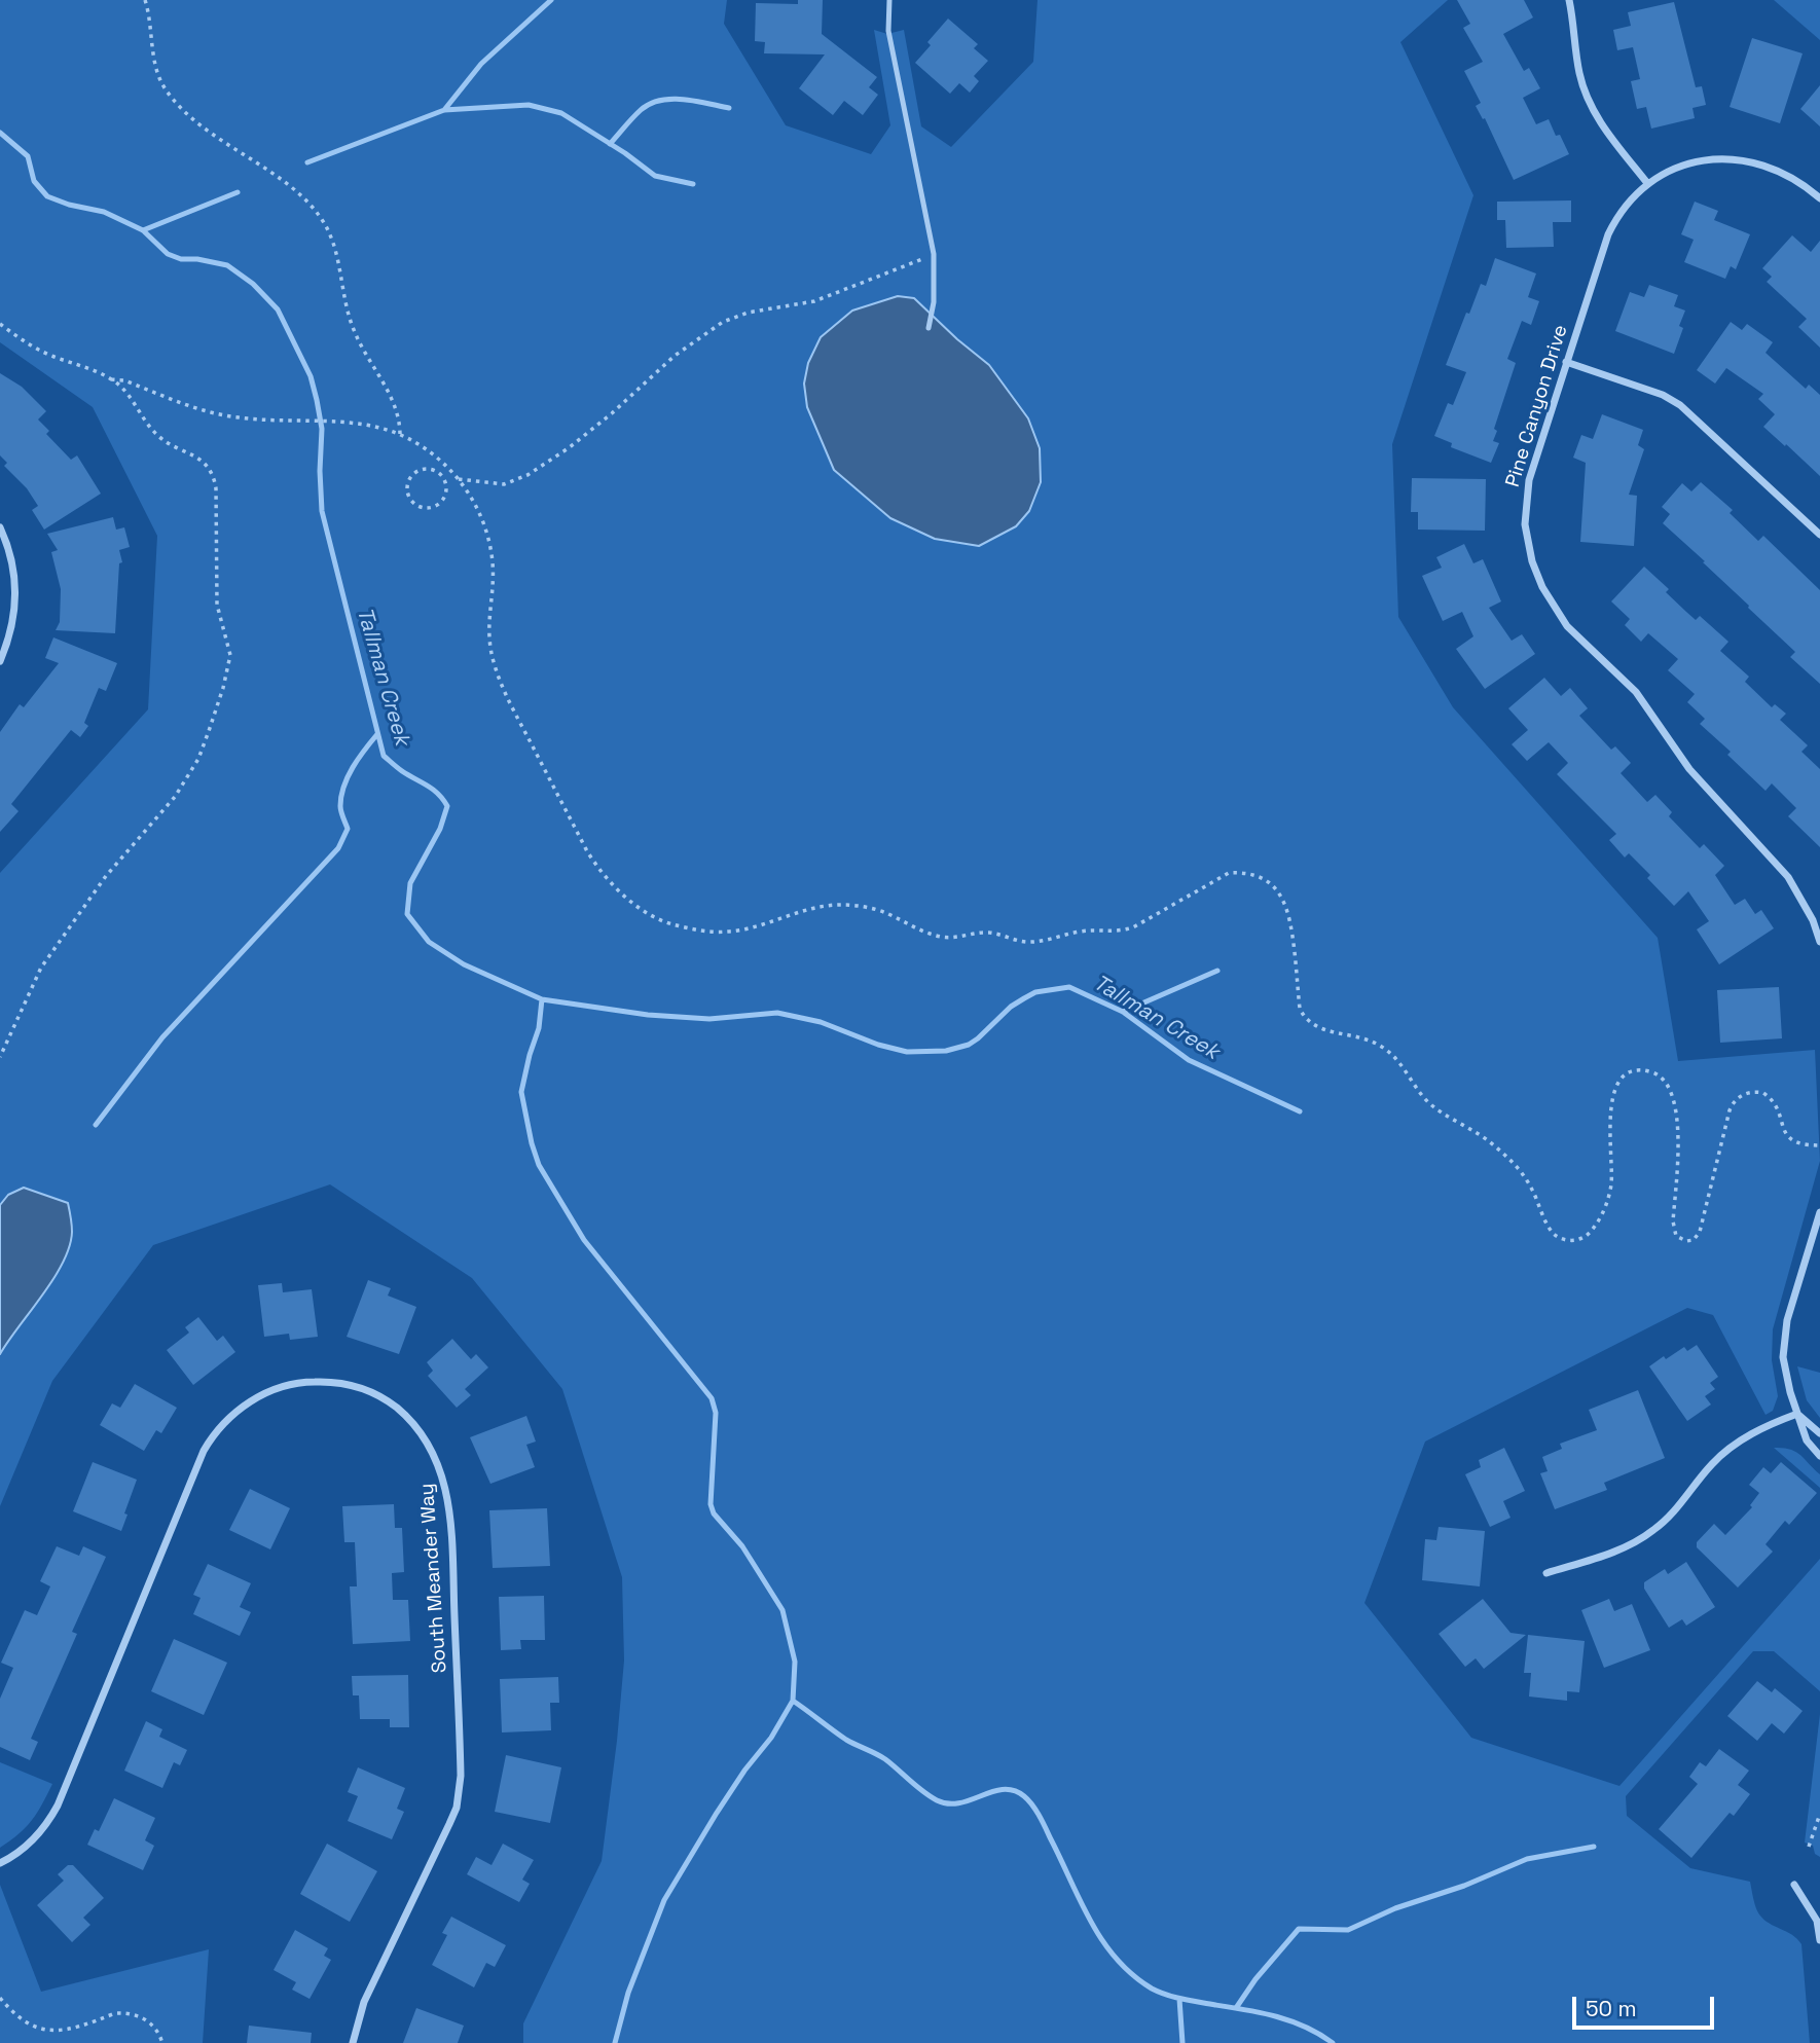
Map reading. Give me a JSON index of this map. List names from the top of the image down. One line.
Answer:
{"streets":{"street":["Pine Canyon Drive","South Meander Way"]},"water":["Tallman Creek"],"scale_bar":"50 m"}
